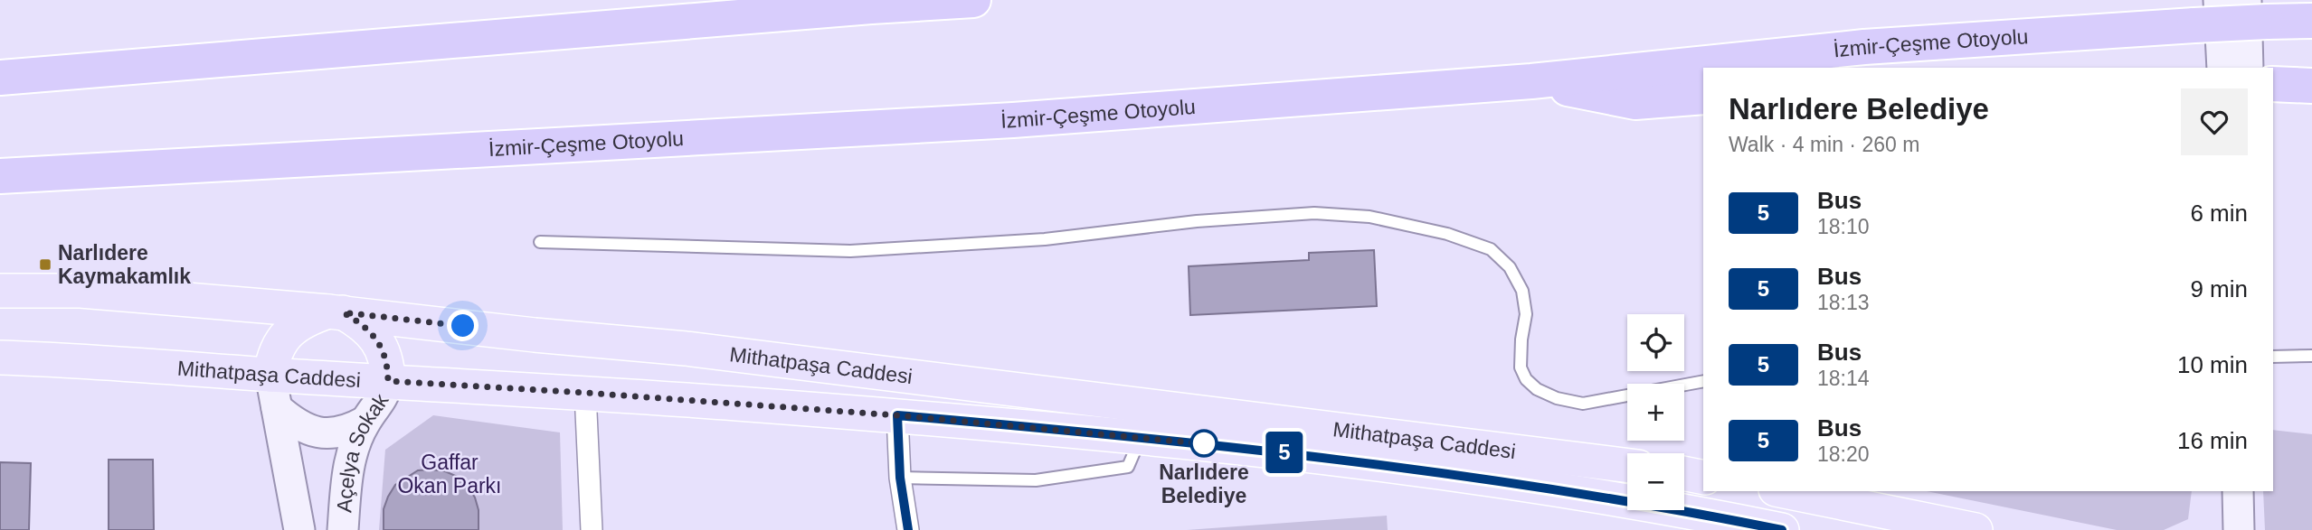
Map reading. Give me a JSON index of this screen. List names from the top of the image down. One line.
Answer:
{"streets":{"highway":["İzmir-Çeşme Otoyolu"],"main road":["Mithatpaşa Caddesi"],"street":["Açelya Sokak"]},"crossings":[["Mithatpaşa Caddesi","Açelya Sokak"]],"parks":["Gaffar Okan Parkı"],"places":{"transit":["Narlıdere Kaymakamlık"],"other":["Narlıdere Belediye"]},"lines":["bus line 5"],"page":{"on_map":"5","heading":["Narlıdere Belediye","Walk · 4 min · 260 m"],"list":[{"mark":"5","name":"Bus","note":"18:10","value":"6 min"},{"mark":"5","name":"Bus","note":"18:13","value":"9 min"},{"mark":"5","name":"Bus","note":"18:14","value":"10 min"},{"mark":"5","name":"Bus","note":"18:20","value":"16 min"}],"map_buttons":["+","−"]}}
